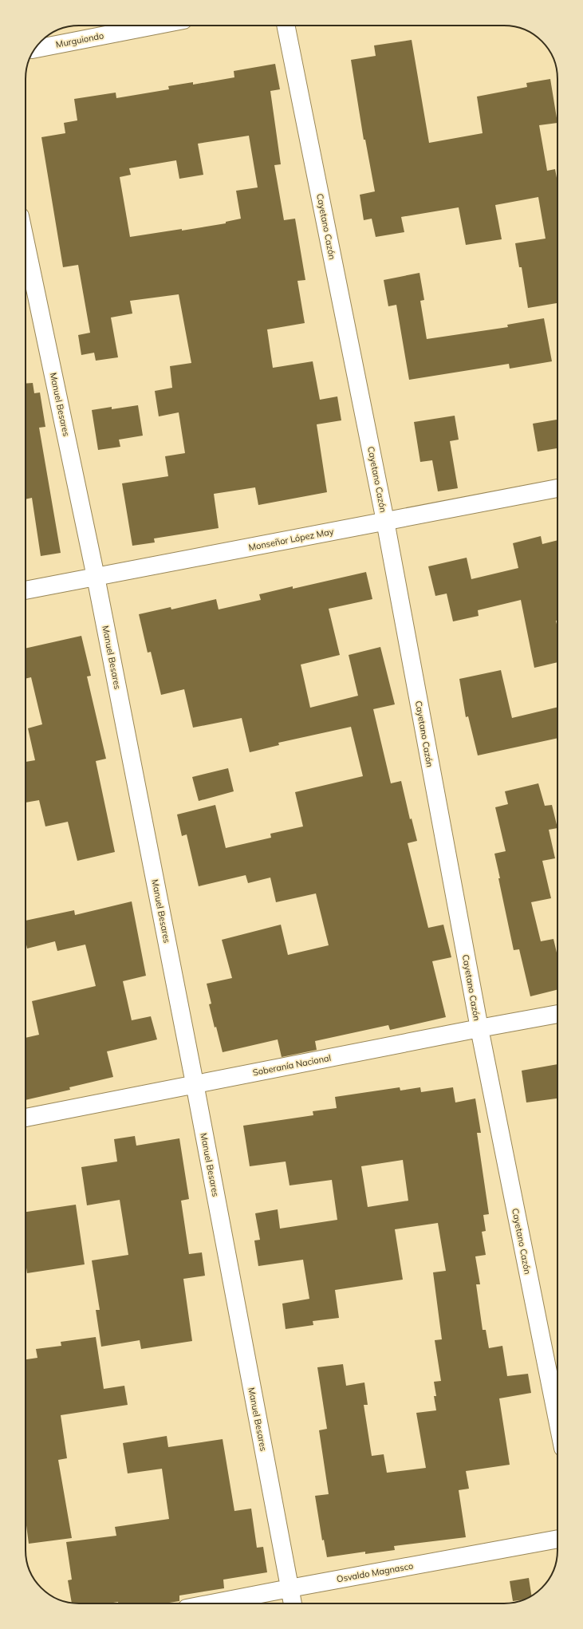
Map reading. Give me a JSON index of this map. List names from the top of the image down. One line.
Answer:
{"streets":{"street":["Murguiondo","Cayetano Cazón","Manuel Besares","Monseñor López May","Soberanía Nacional","Osvaldo Magnasco"]},"crossings":[["Cayetano Cazón","Monseñor López May"],["Cayetano Cazón","Soberanía Nacional"],["Manuel Besares","Monseñor López May"],["Manuel Besares","Soberanía Nacional"],["Manuel Besares","Osvaldo Magnasco"]]}
